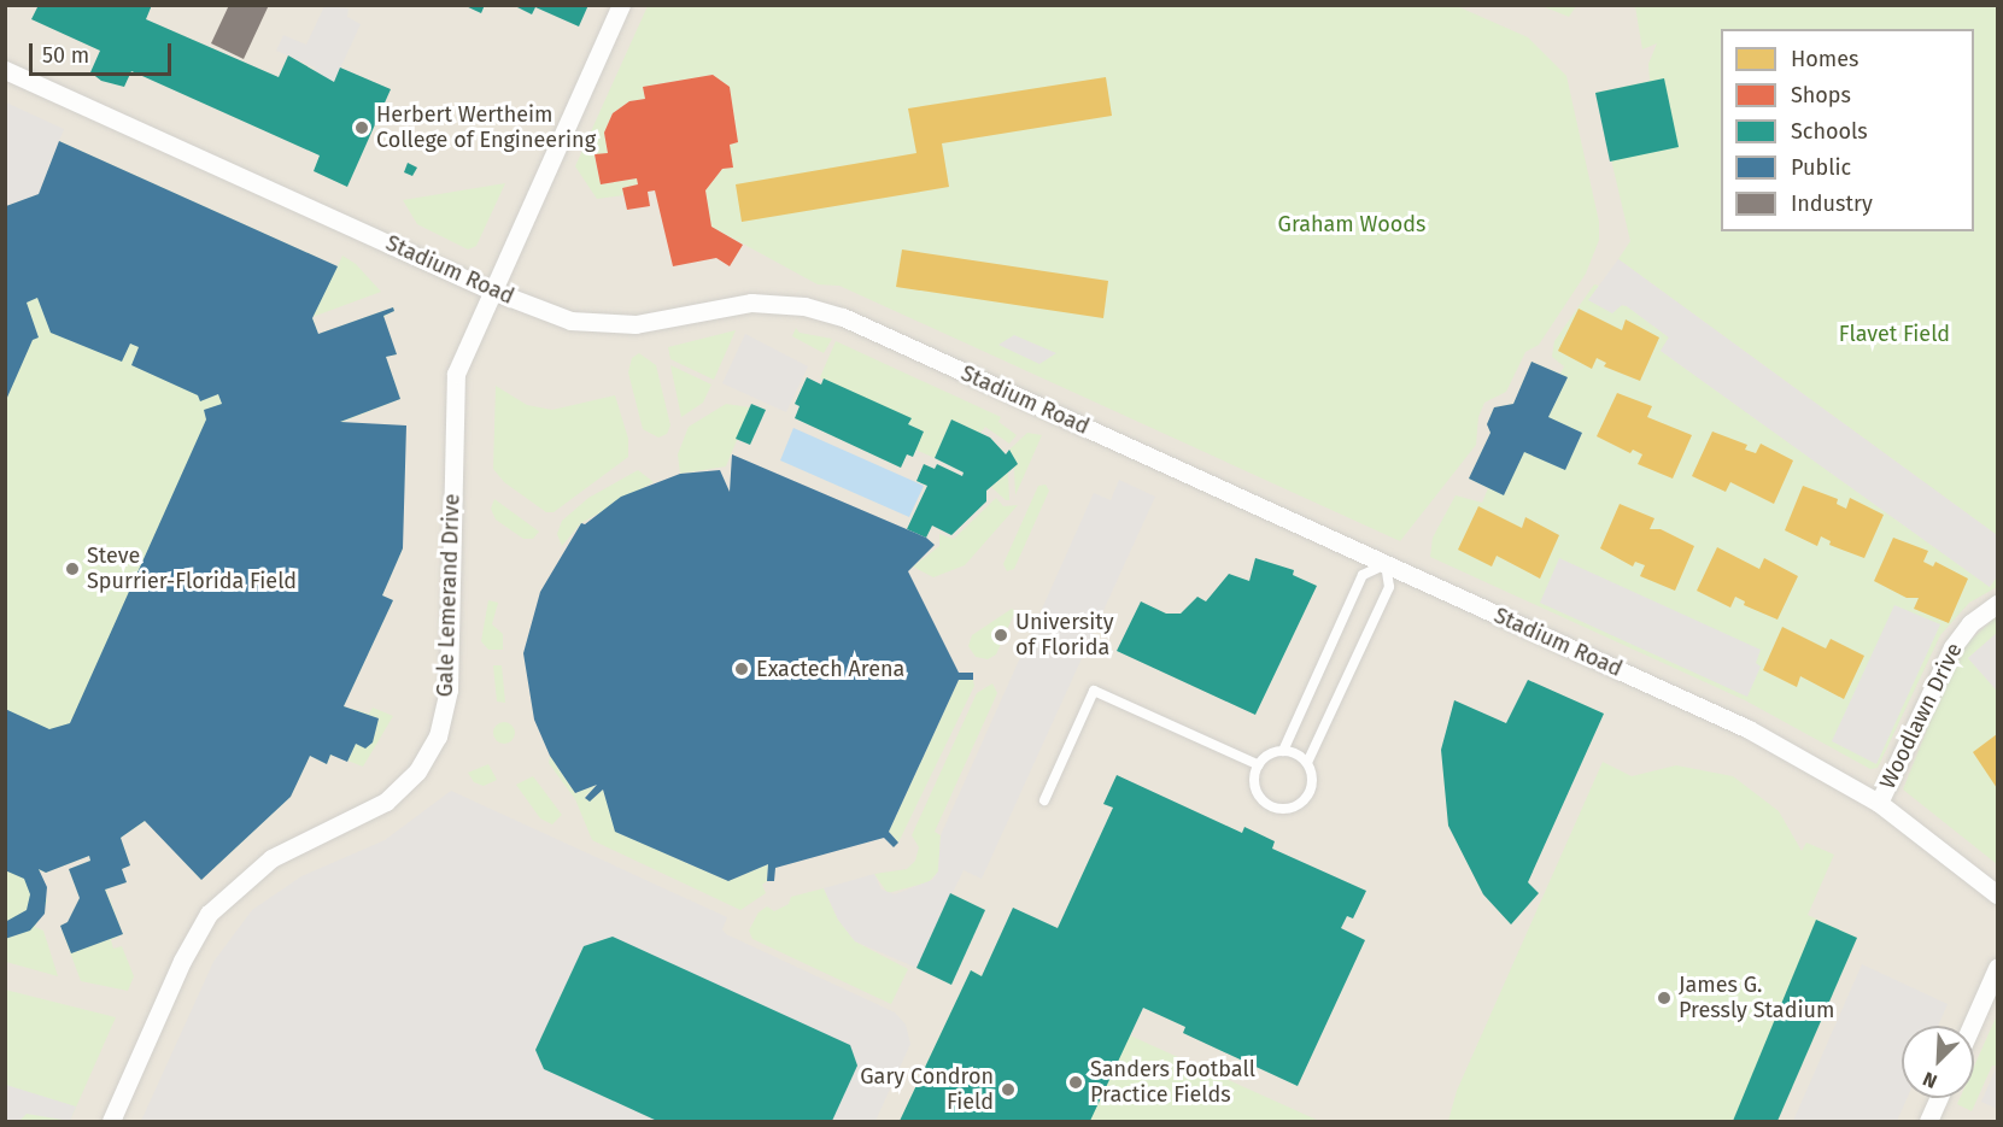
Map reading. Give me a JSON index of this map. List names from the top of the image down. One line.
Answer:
{"streets":{"street":["Stadium Road","Gale Lemerand Drive","Woodlawn Drive"]},"crossings":[["Stadium Road","Gale Lemerand Drive"],["Stadium Road","Woodlawn Drive"]],"parks":["Graham Woods","Flavet Field"],"places":["Herbert Wertheim College of Engineering","Steve Spurrier-Florida Field","University of Florida","Exactech Arena","James G. Pressly Stadium","Sanders Football Practice Fields","Gary Condron Field"],"legend":["Homes","Shops","Schools","Public","Industry"],"scale_bar":"50 m","north":"bottom left"}
